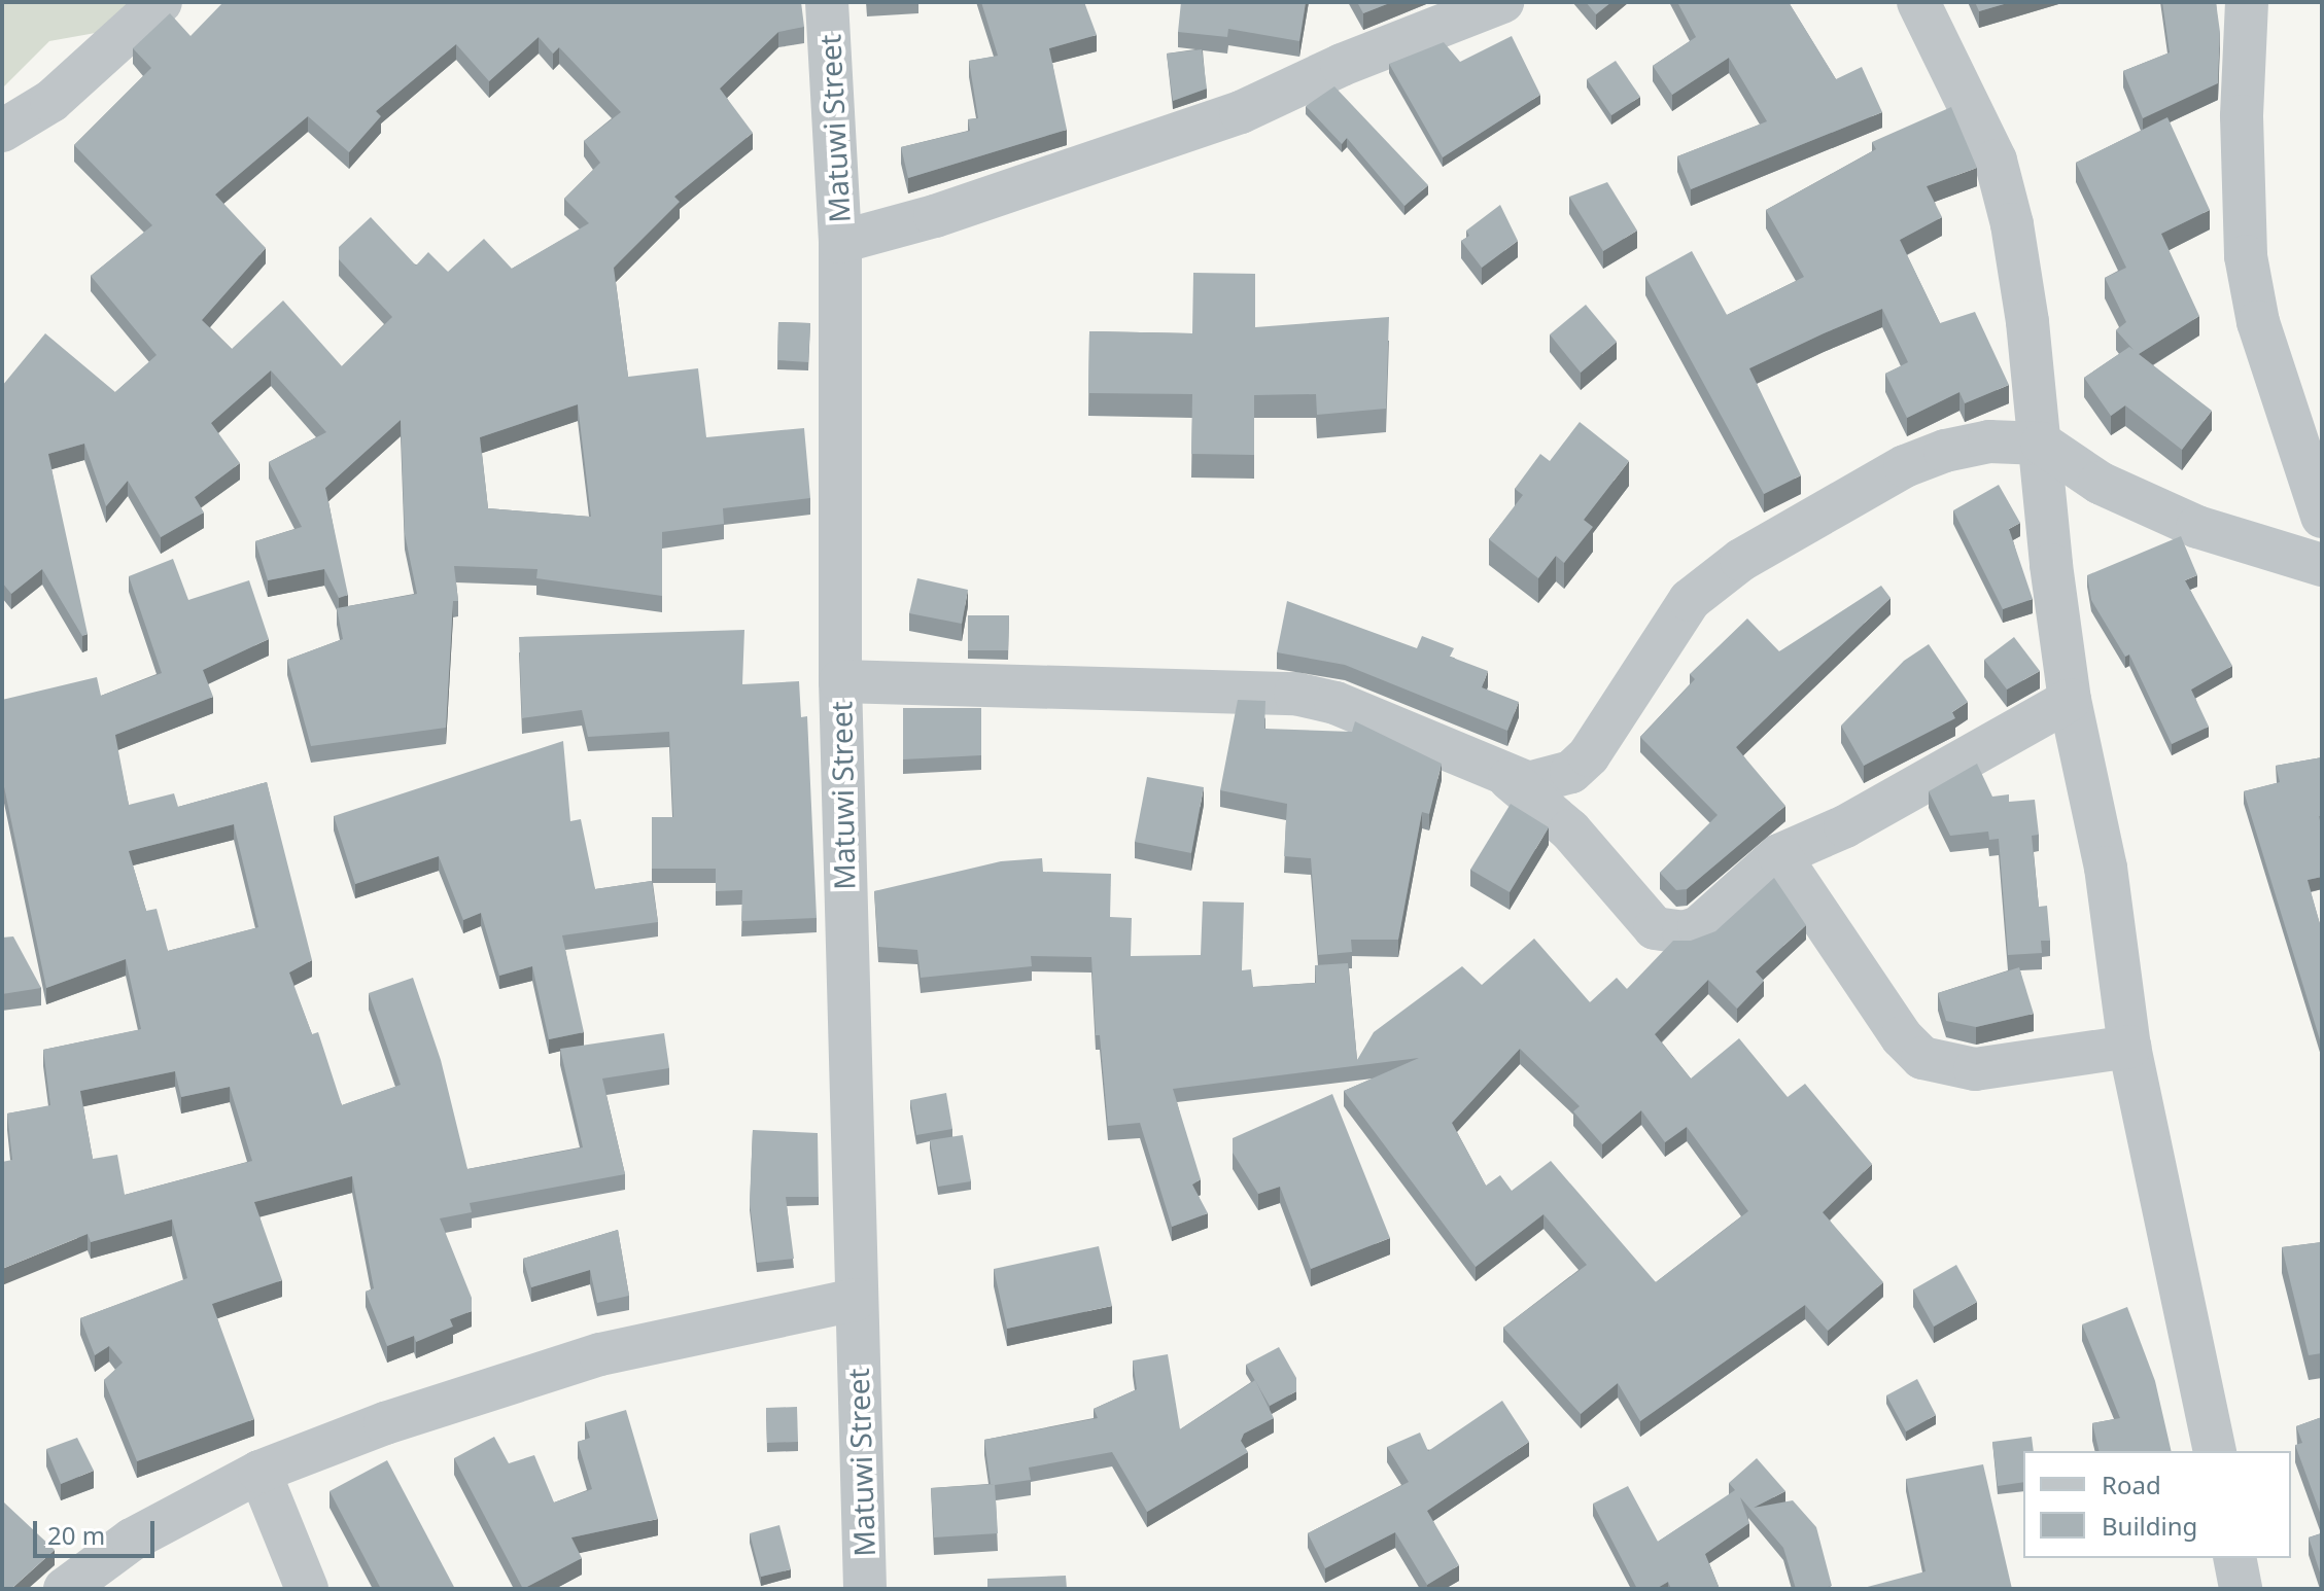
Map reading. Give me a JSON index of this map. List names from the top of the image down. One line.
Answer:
{"streets":{"street":["Matuwi Street"]},"legend":["Road","Building"],"scale_bar":"20 m"}
